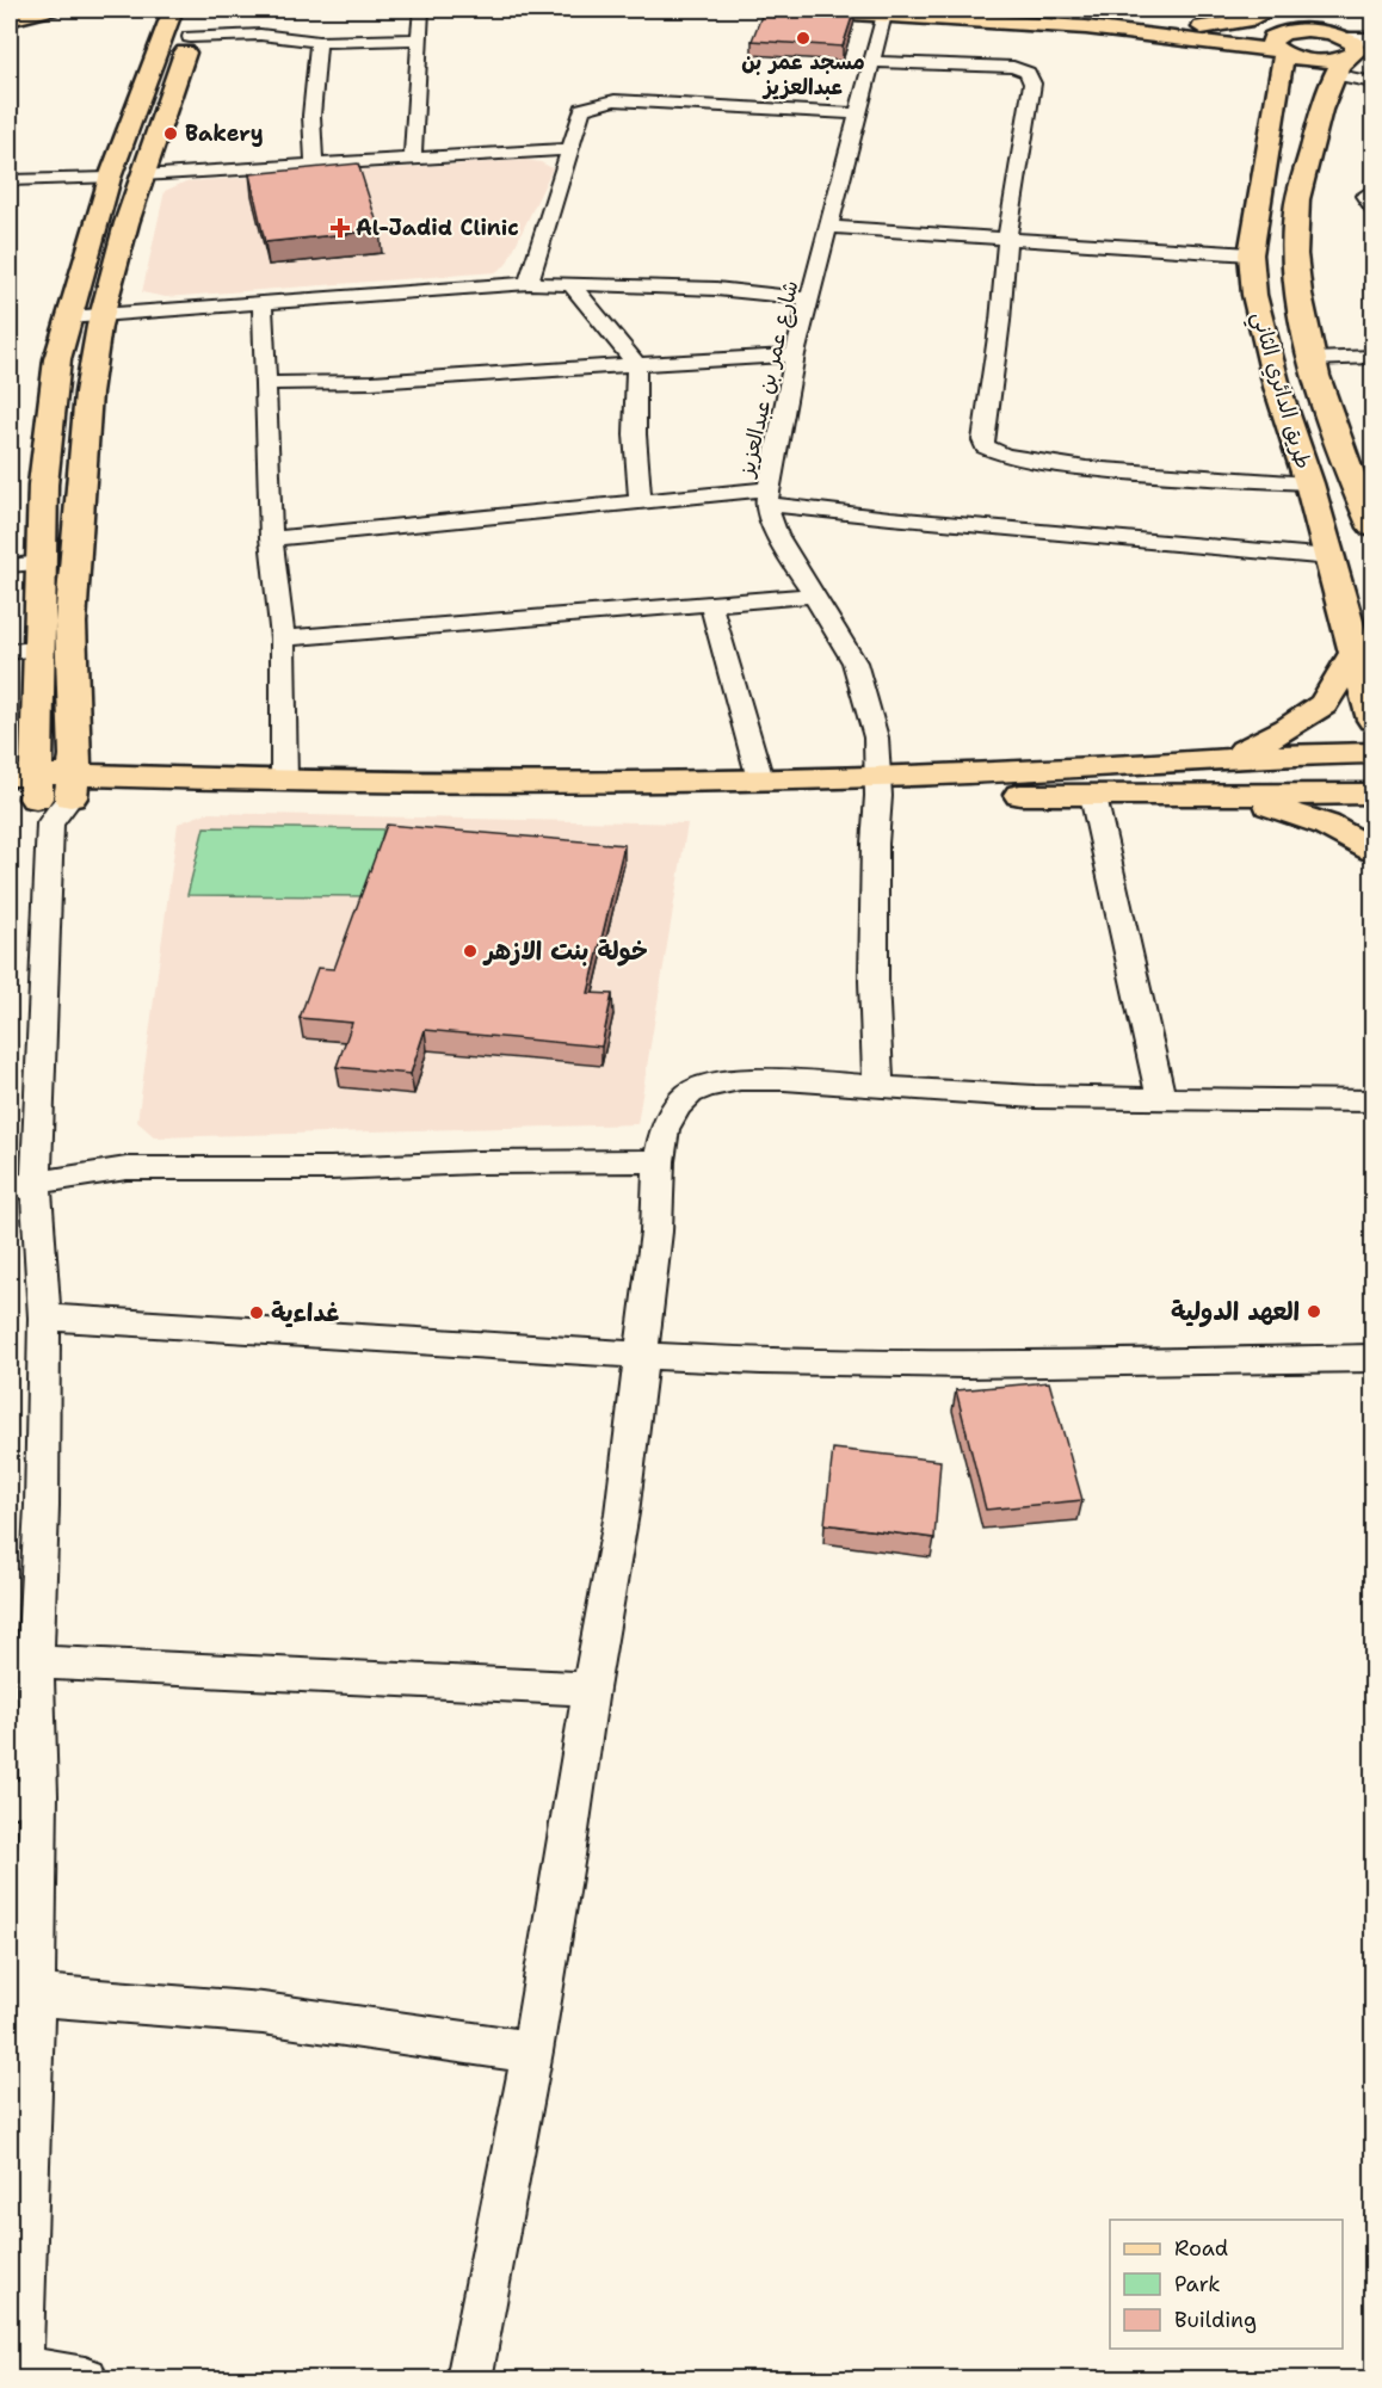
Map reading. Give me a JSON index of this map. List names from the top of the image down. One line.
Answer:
{"streets":{"main road":["طريق الدائري الثاني"],"street":["شارع عمر بن عبدالعزيز"]},"places":{"other":["مسجد عمر بن عبدالعزيز","Bakery","خولة بنت الازهر","العهد الدولية","غداءية"],"health":["Al-Jadid Clinic"]},"legend":["Road","Park","Building"]}
